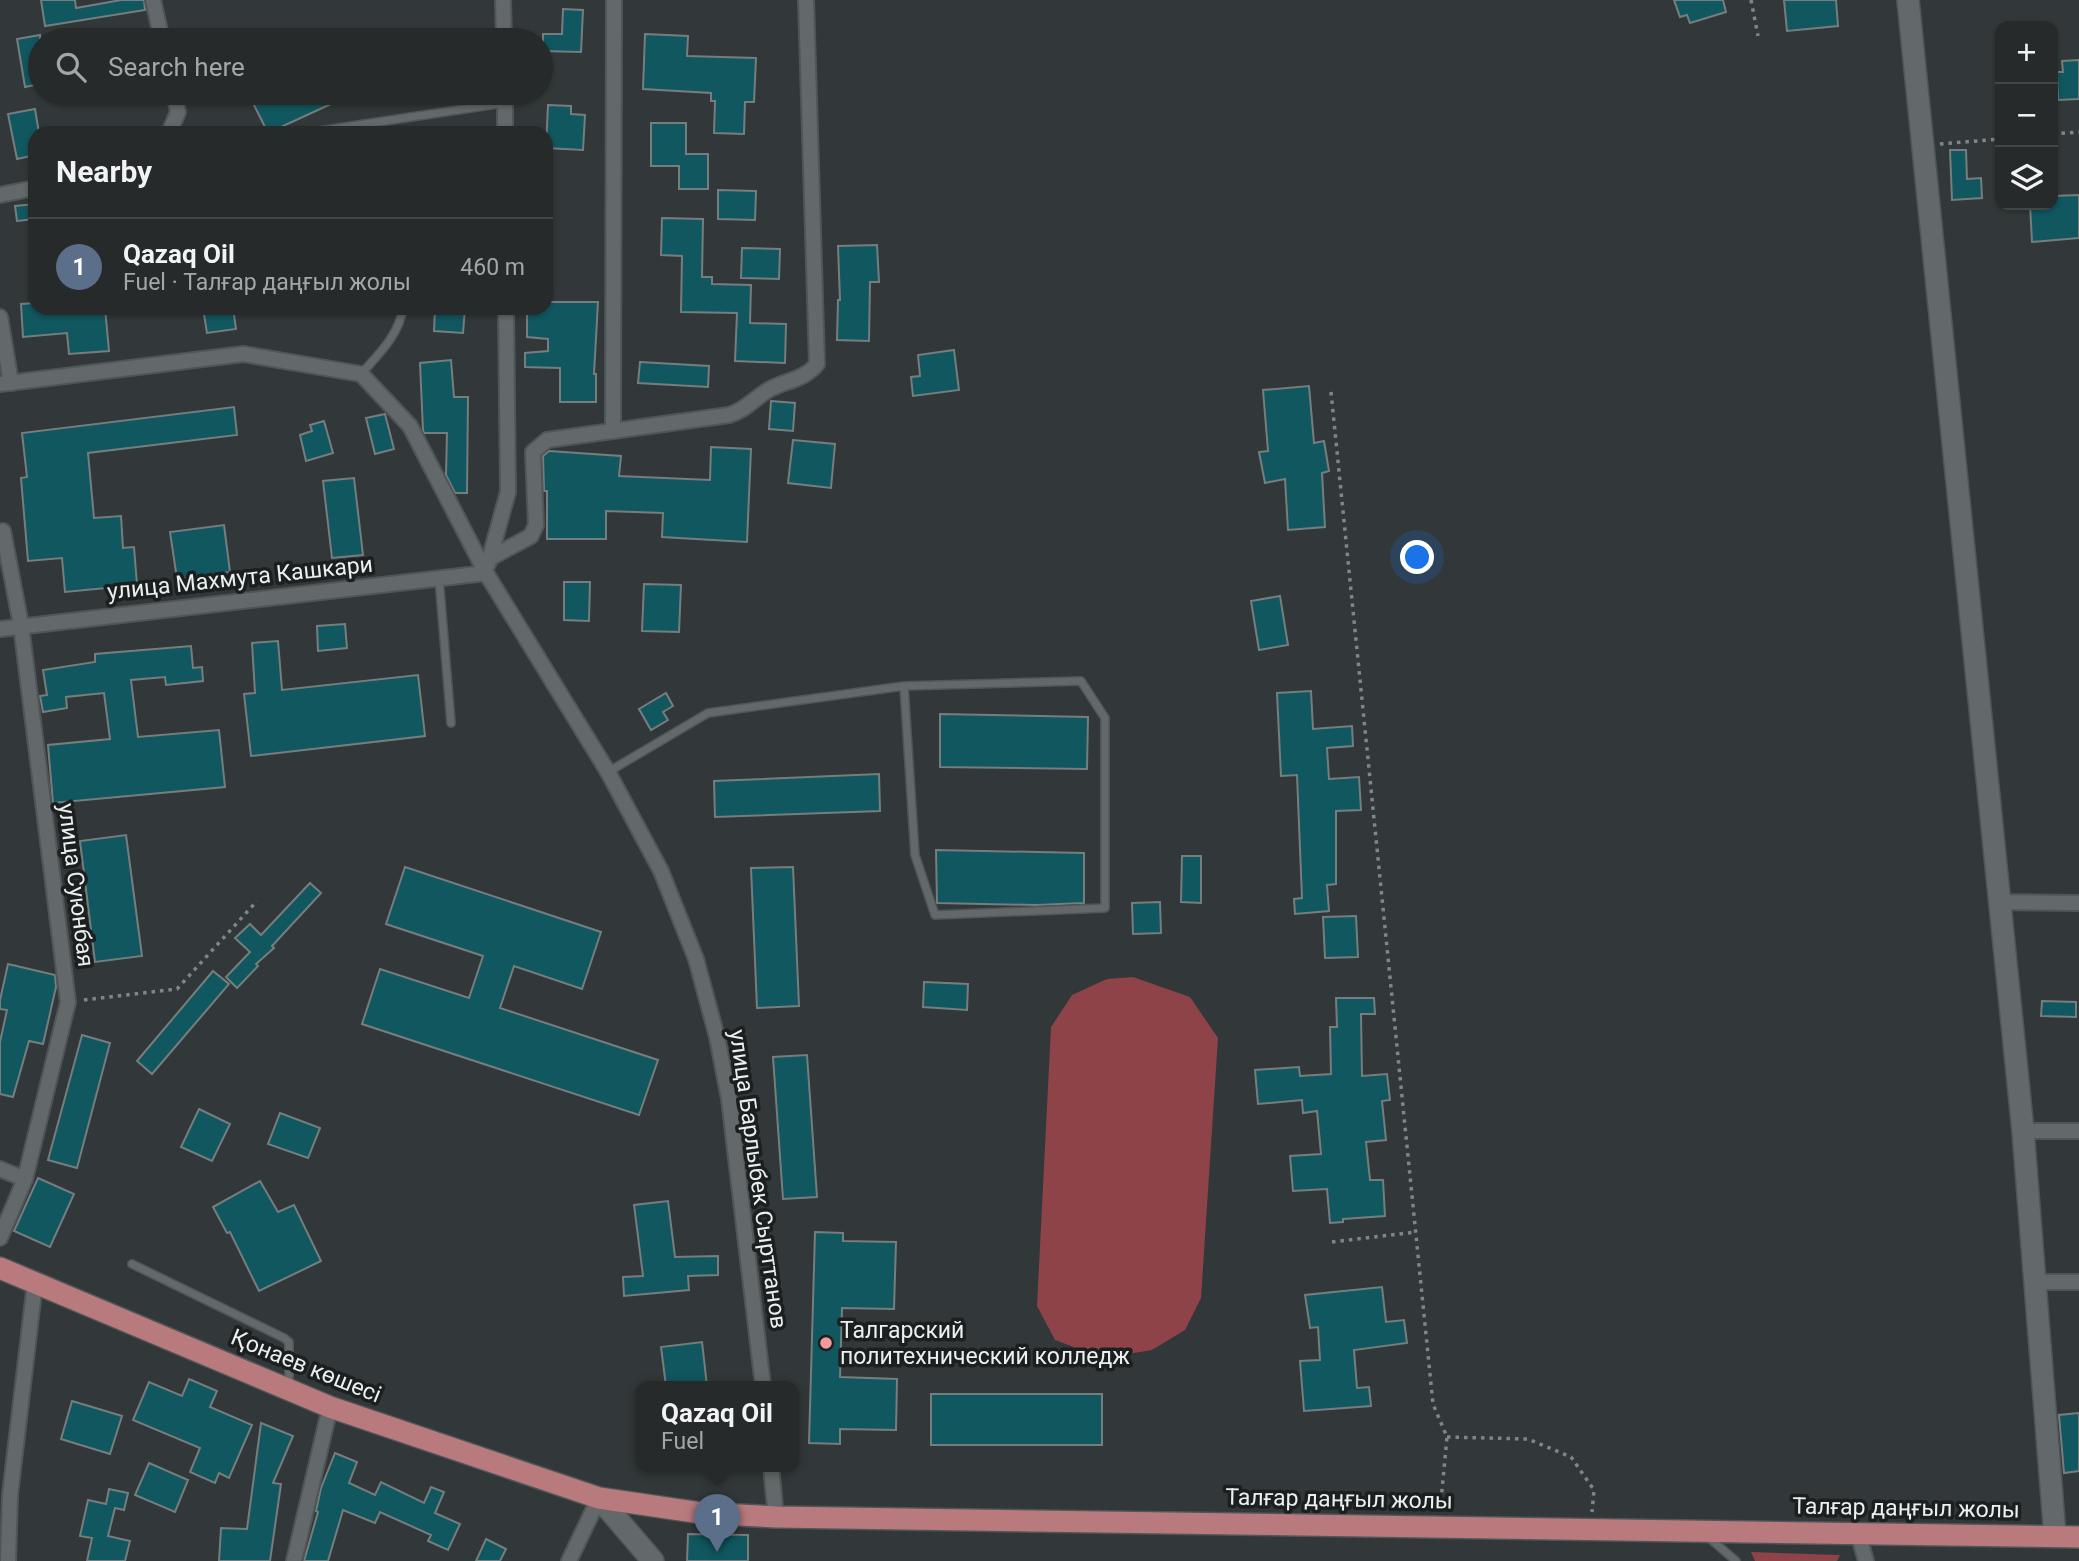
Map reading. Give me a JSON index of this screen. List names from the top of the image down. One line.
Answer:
{"streets":{"main road":["Қонаев көшесі","Талғар даңғыл жолы"],"street":["улица Махмута Кашкари","улица Суюнбая","улица Барлыбек Сырттанов"]},"crossings":[["улица Махмута Кашкари","улица Суюнбая"],["улица Махмута Кашкари","улица Барлыбек Сырттанов"],["Қонаев көшесі","Талғар даңғыл жолы"]],"places":["Талгарский политехнический колледж"],"page":{"map_buttons":["+","−"],"search":"Search here","heading":"Nearby","list":[{"mark":"1","name":"Qazaq Oil","note":"Fuel · Талғар даңғыл жолы","value":"460 m"}],"popup":["Qazaq Oil","Fuel"],"pins":"1"}}
